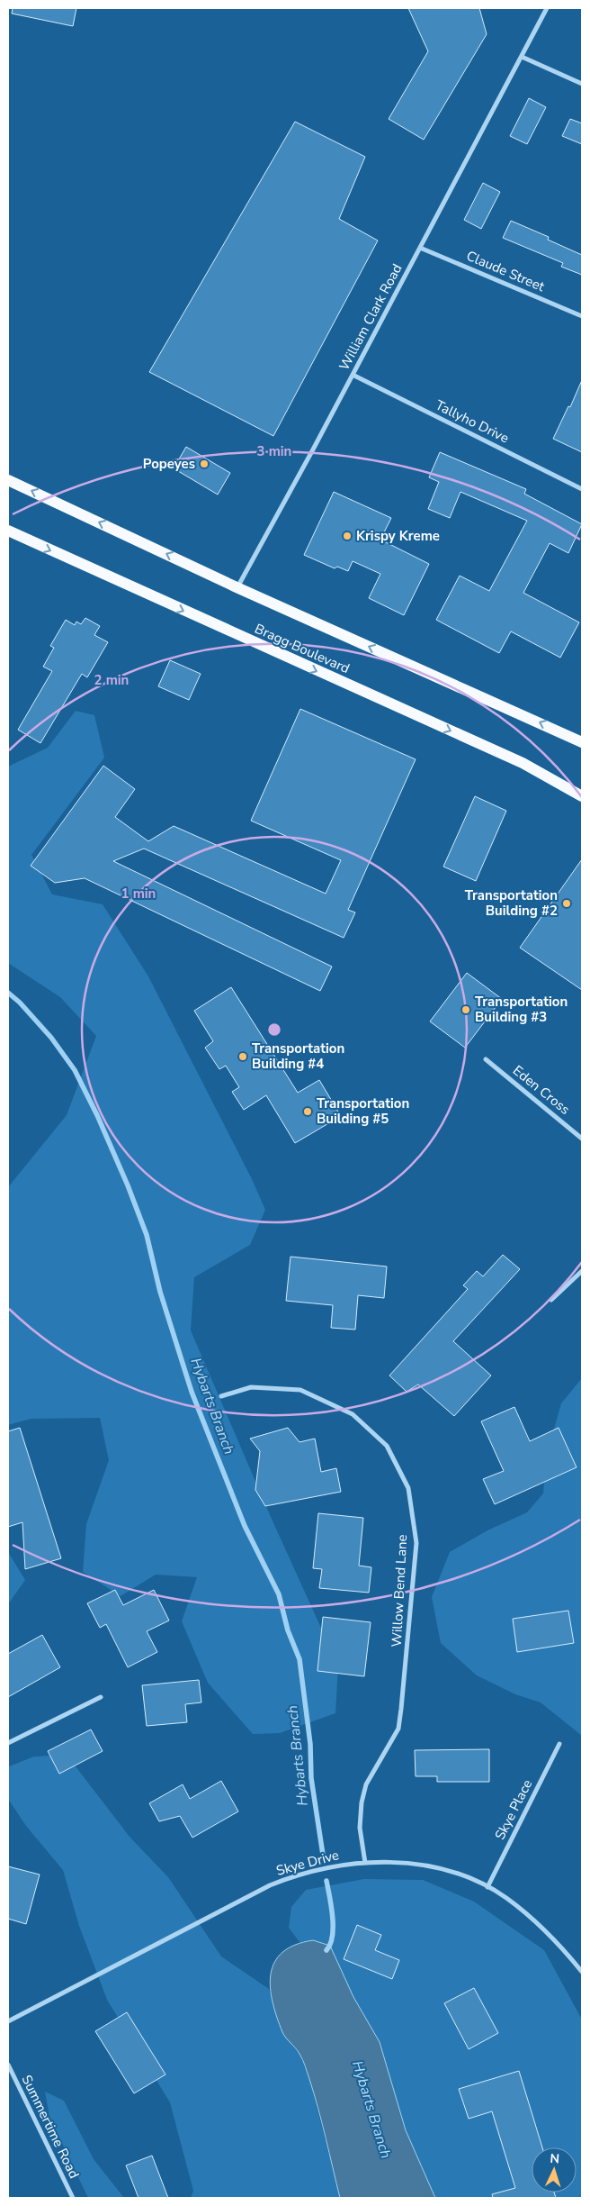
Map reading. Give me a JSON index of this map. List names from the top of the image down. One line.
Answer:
{"streets":{"main road":["Bragg Boulevard"],"street":["Claude Street","William Clark Road","Tallyho Drive","Eden Cross","Willow Bend Lane","Skye Place","Skye Drive","Summertime Road"]},"crossings":[["Claude Street","William Clark Road"],["William Clark Road","Tallyho Drive"],["Willow Bend Lane","Skye Drive"],["Skye Place","Skye Drive"]],"water":["Hybarts Branch"],"places":["Popeyes","Krispy Kreme","Transportation Building #2","Transportation Building #3","Transportation Building #4","Transportation Building #5"],"north":"top","rings":["3 min","2 min","1 min"]}
